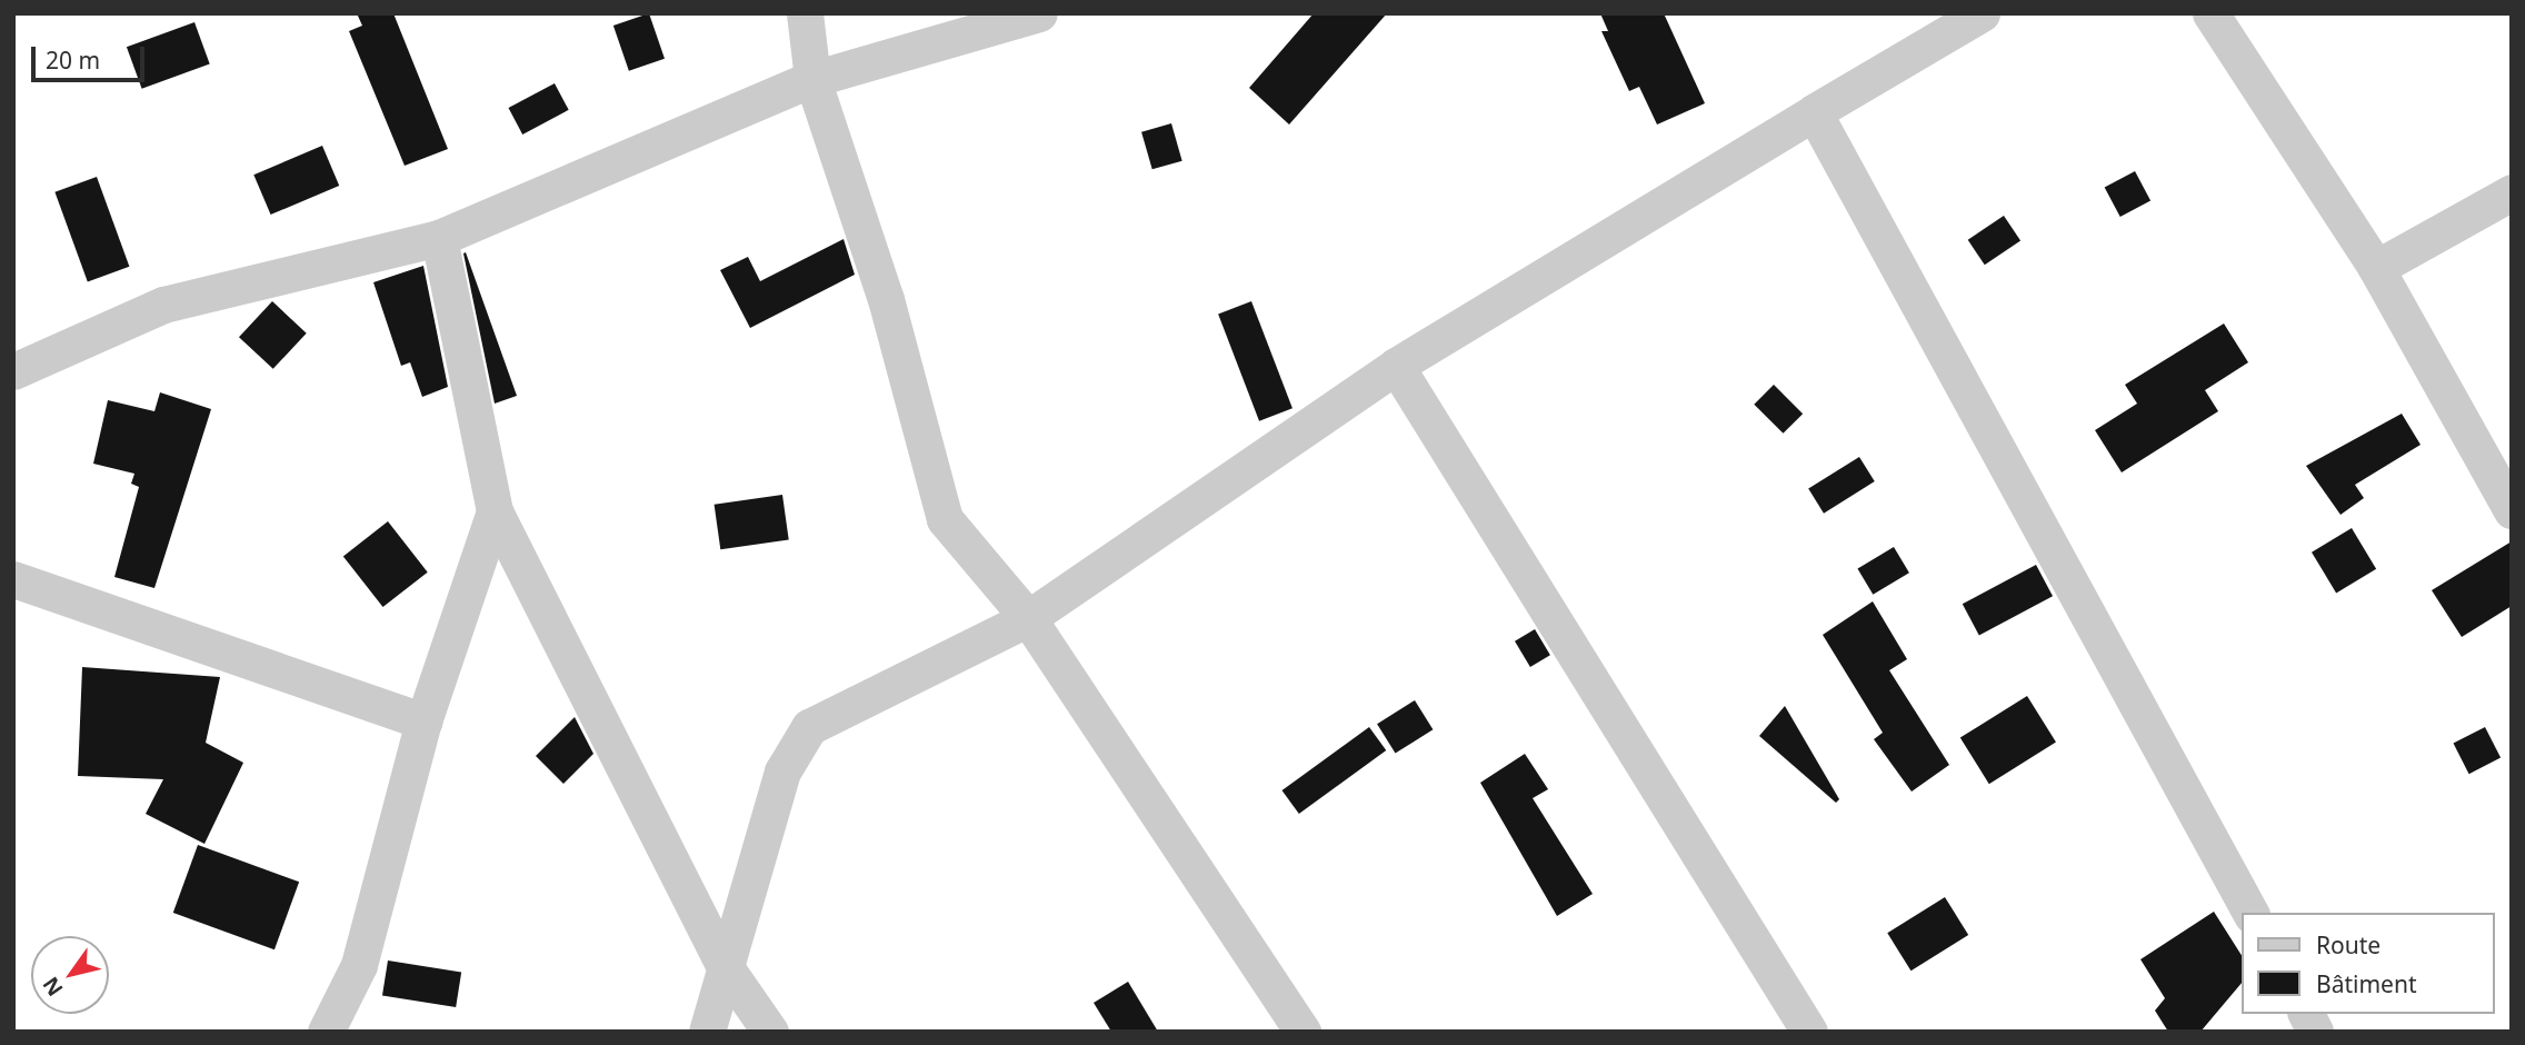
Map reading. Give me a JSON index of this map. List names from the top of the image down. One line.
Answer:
{"legend":["Route","Bâtiment"],"scale_bar":"20 m","north":"bottom left"}
